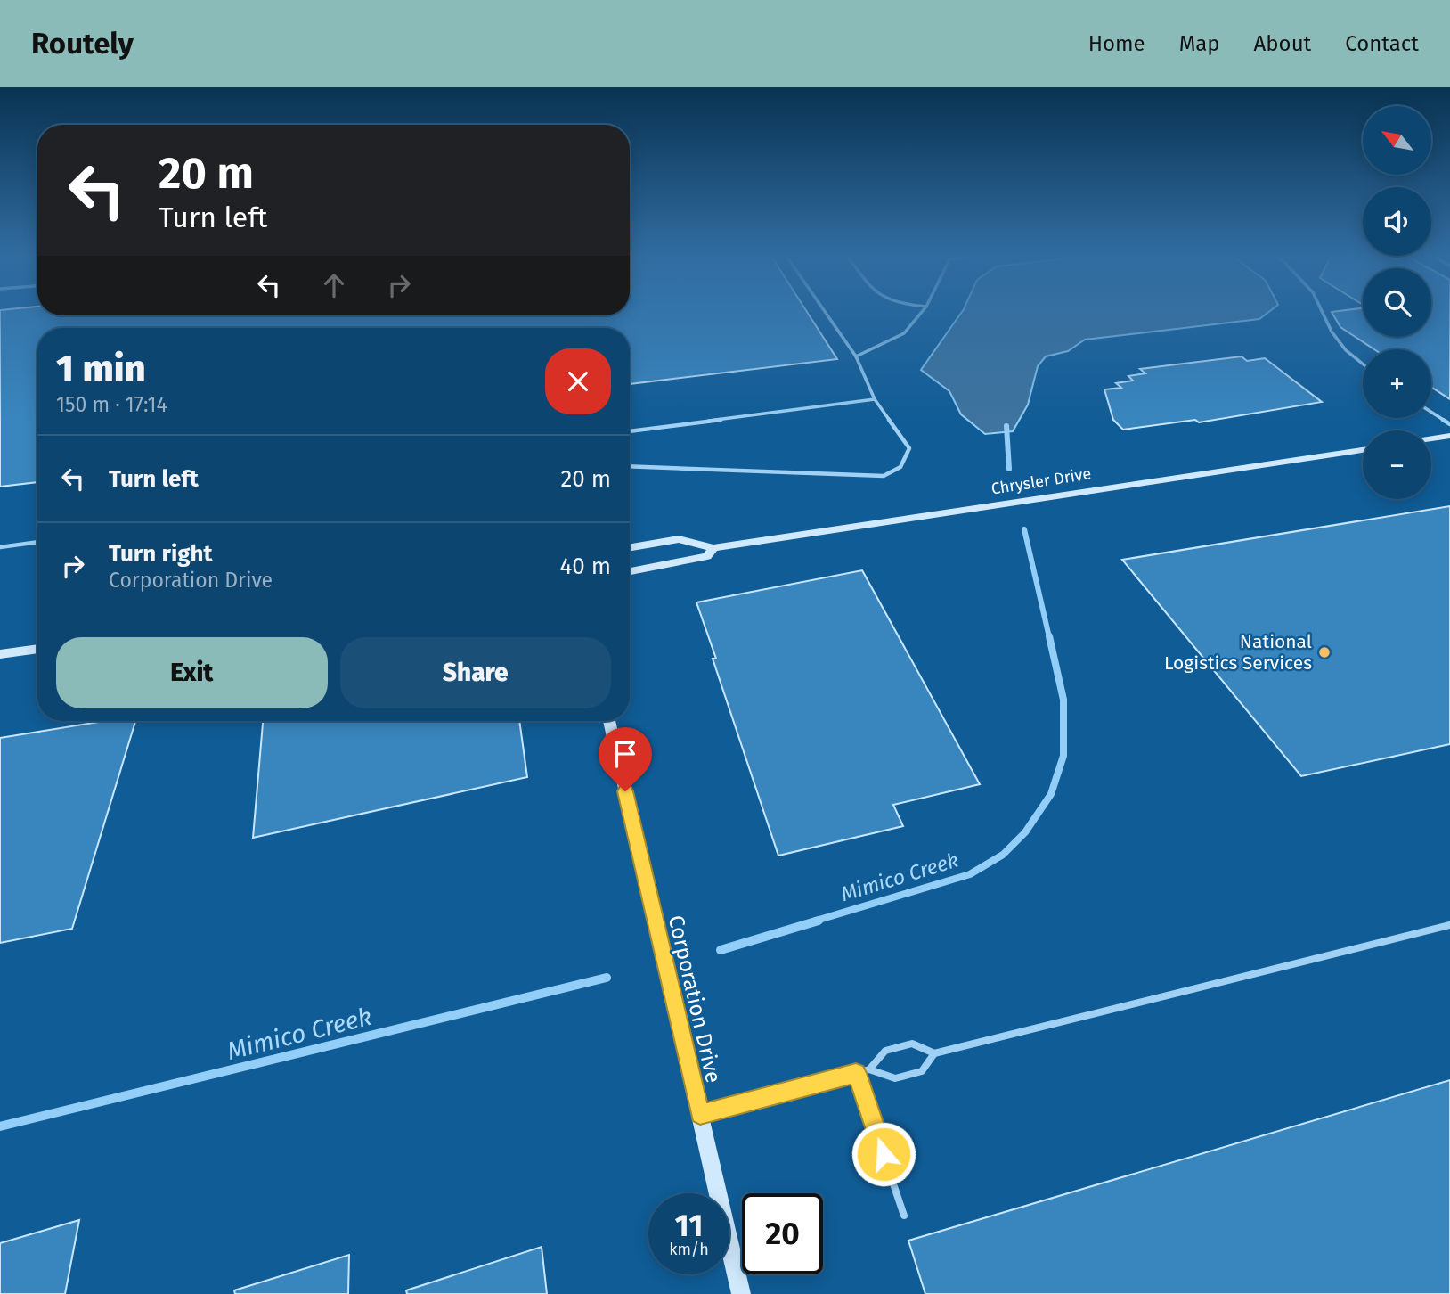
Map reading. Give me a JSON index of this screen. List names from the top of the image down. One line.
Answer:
{"streets":{"street":["Chrysler Drive","Corporation Drive"]},"water":["Mimico Creek"],"places":["National Logistics Services"],"north":"top left","page":{"header":"Routely","nav":["Home","Map","About","Contact"],"map_buttons":["+","−"],"turn":["20 m","Turn left"],"heading":["1 min","150 m · 17:14"],"list":[{"name":"Turn left","value":"20 m"},{"name":"Turn right","note":"Corporation Drive","value":"40 m"}],"buttons":["Exit","Share"],"speed":"11 km/h","limit":"20"}}
